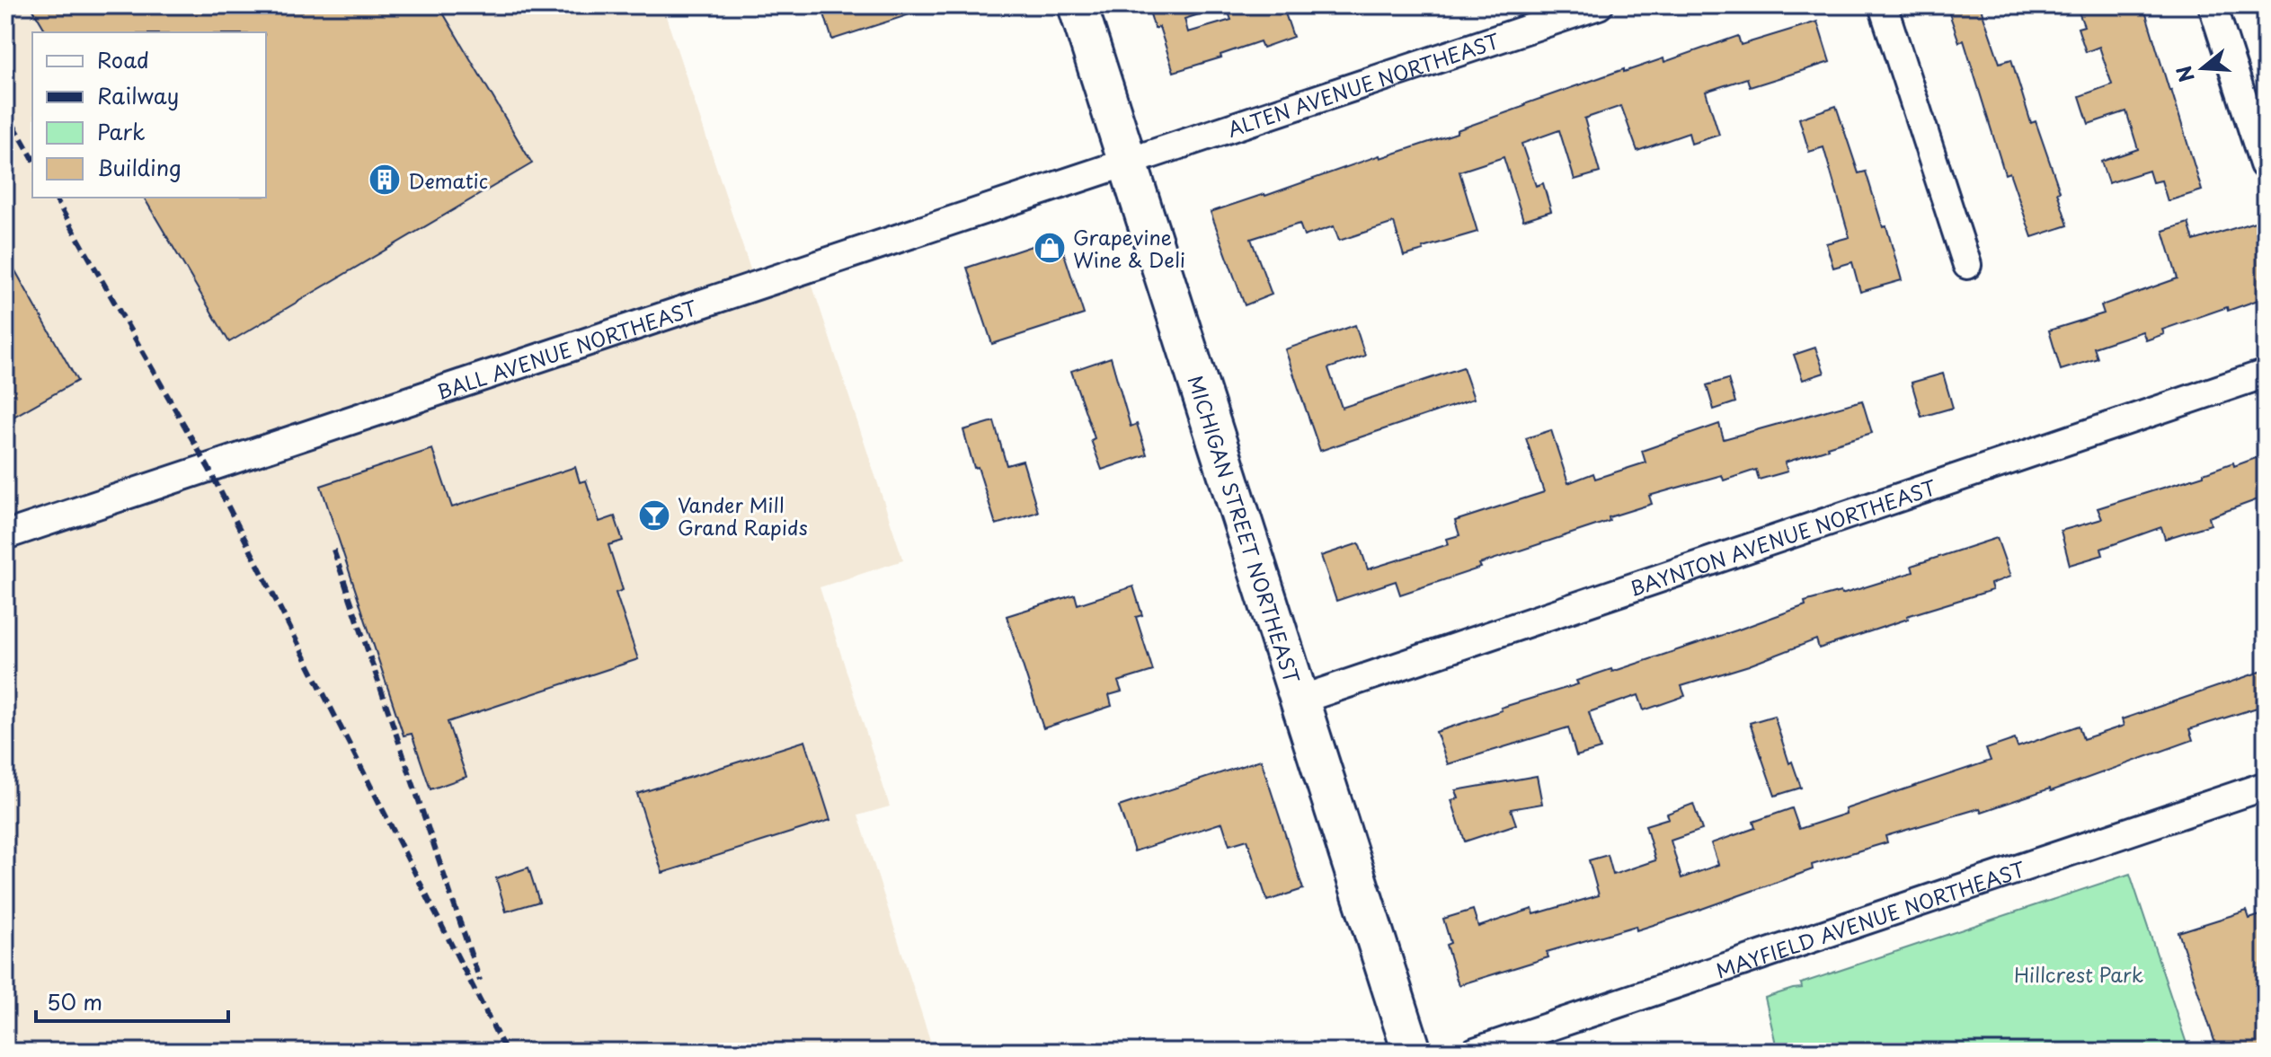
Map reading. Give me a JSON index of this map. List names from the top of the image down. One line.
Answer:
{"streets":{"main road":["MICHIGAN STREET NORTHEAST"],"street":["ALTEN AVENUE NORTHEAST","BALL AVENUE NORTHEAST","BAYNTON AVENUE NORTHEAST","MAYFIELD AVENUE NORTHEAST"]},"crossings":[["ALTEN AVENUE NORTHEAST","BALL AVENUE NORTHEAST"],["ALTEN AVENUE NORTHEAST","MICHIGAN STREET NORTHEAST"],["BALL AVENUE NORTHEAST","MICHIGAN STREET NORTHEAST"],["MICHIGAN STREET NORTHEAST","BAYNTON AVENUE NORTHEAST"]],"parks":["Hillcrest Park"],"places":{"building":["Dematic"],"shop":["Grapevine Wine & Deli"],"bar":["Vander Mill Grand Rapids"]},"legend":["Road","Railway","Park","Building"],"scale_bar":"50 m","north":"left"}
